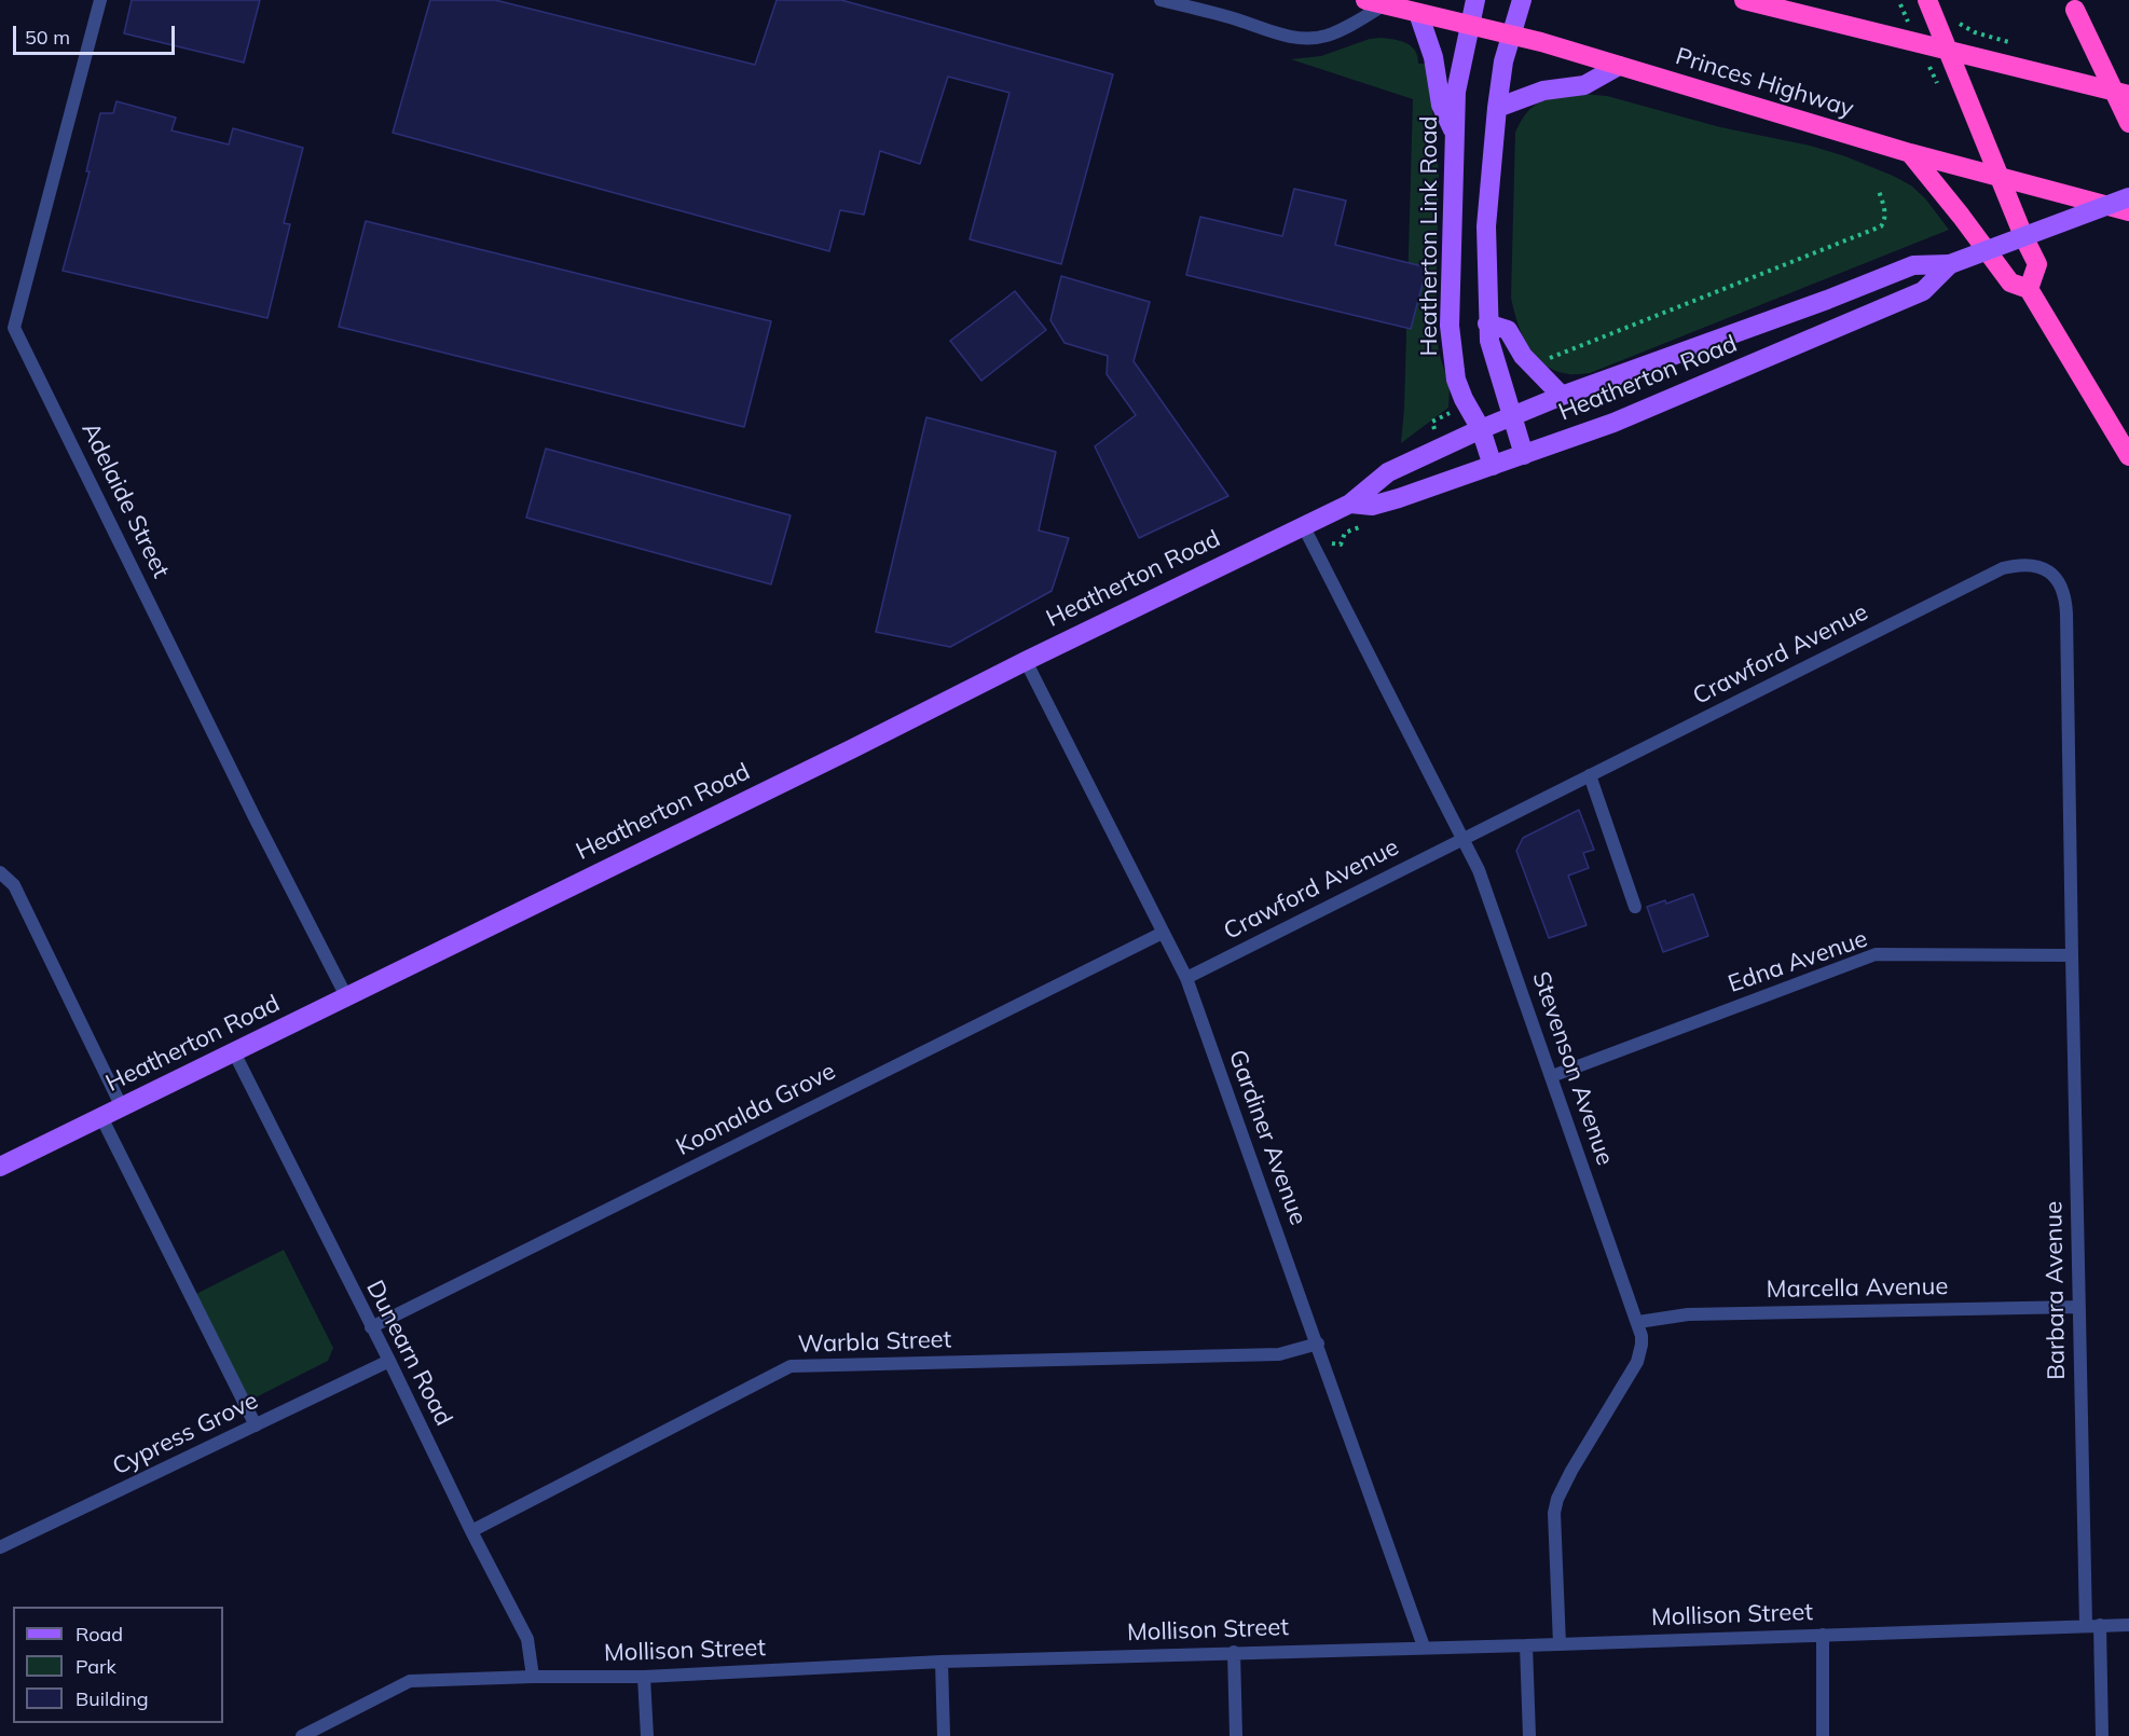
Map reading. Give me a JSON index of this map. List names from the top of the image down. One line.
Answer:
{"streets":{"highway":["Princes Highway"],"main road":["Heatherton Link Road","Heatherton Road"],"street":["Adelaide Street","Crawford Avenue","Edna Avenue","Stevenson Avenue","Koonalda Grove","Gardiner Avenue","Marcella Avenue","Barbara Avenue","Warbla Street","Dunearn Road","Cypress Grove","Mollison Street"]},"crossings":[["Princes Highway","Heatherton Link Road"],["Heatherton Link Road","Heatherton Road"],["Heatherton Road","Adelaide Street"],["Heatherton Road","Stevenson Avenue"],["Heatherton Road","Gardiner Avenue"],["Heatherton Road","Dunearn Road"],["Crawford Avenue","Edna Avenue"],["Crawford Avenue","Stevenson Avenue"],["Crawford Avenue","Gardiner Avenue"],["Crawford Avenue","Barbara Avenue"],["Edna Avenue","Stevenson Avenue"],["Edna Avenue","Barbara Avenue"],["Stevenson Avenue","Marcella Avenue"],["Stevenson Avenue","Mollison Street"],["Koonalda Grove","Gardiner Avenue"],["Koonalda Grove","Dunearn Road"],["Gardiner Avenue","Warbla Street"],["Gardiner Avenue","Mollison Street"],["Marcella Avenue","Barbara Avenue"],["Barbara Avenue","Mollison Street"],["Warbla Street","Dunearn Road"],["Dunearn Road","Cypress Grove"],["Dunearn Road","Mollison Street"]],"legend":["Road","Park","Building"],"scale_bar":"50 m"}
